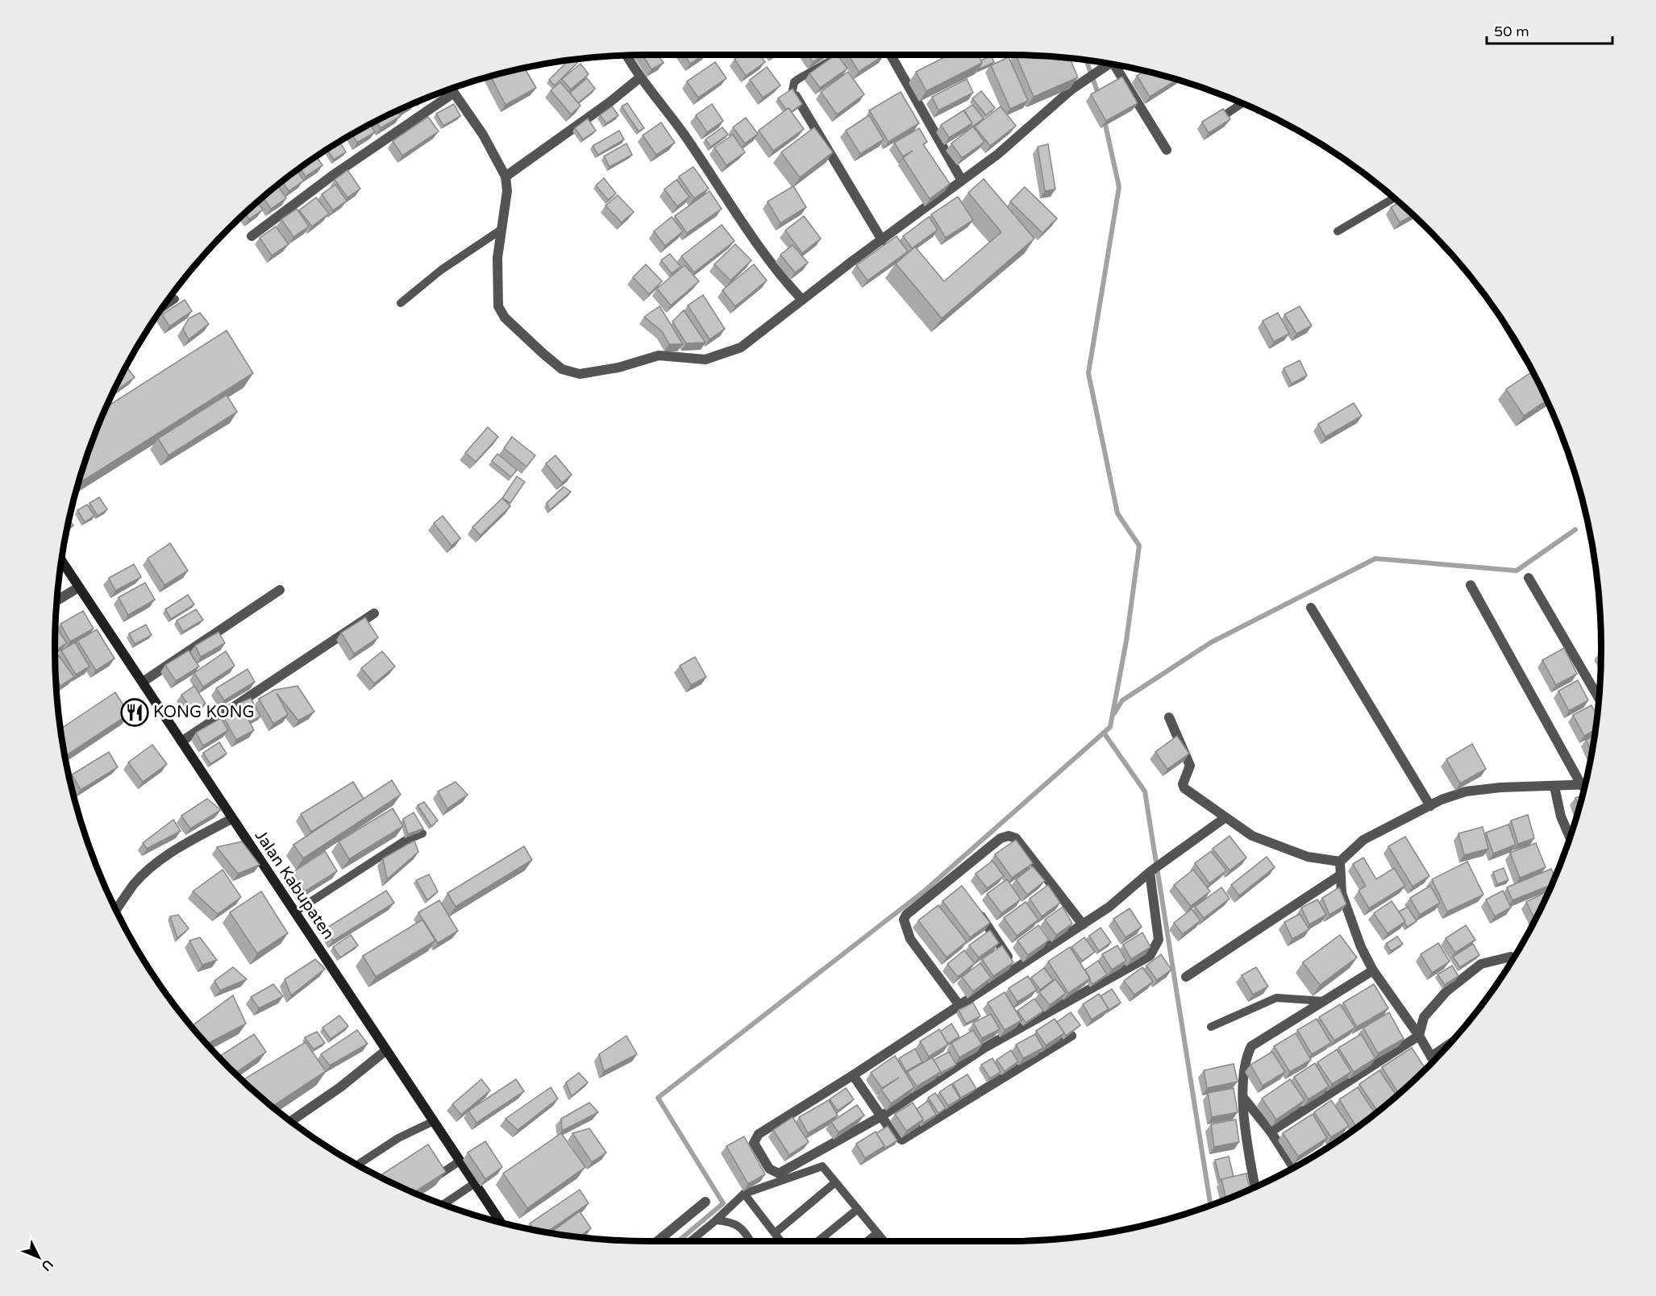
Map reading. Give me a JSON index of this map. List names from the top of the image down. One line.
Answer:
{"streets":{"main road":["Jalan Kabupaten"]},"places":{"restaurant":["KONG KONG"]},"scale_bar":"50 m","north":"bottom right"}
